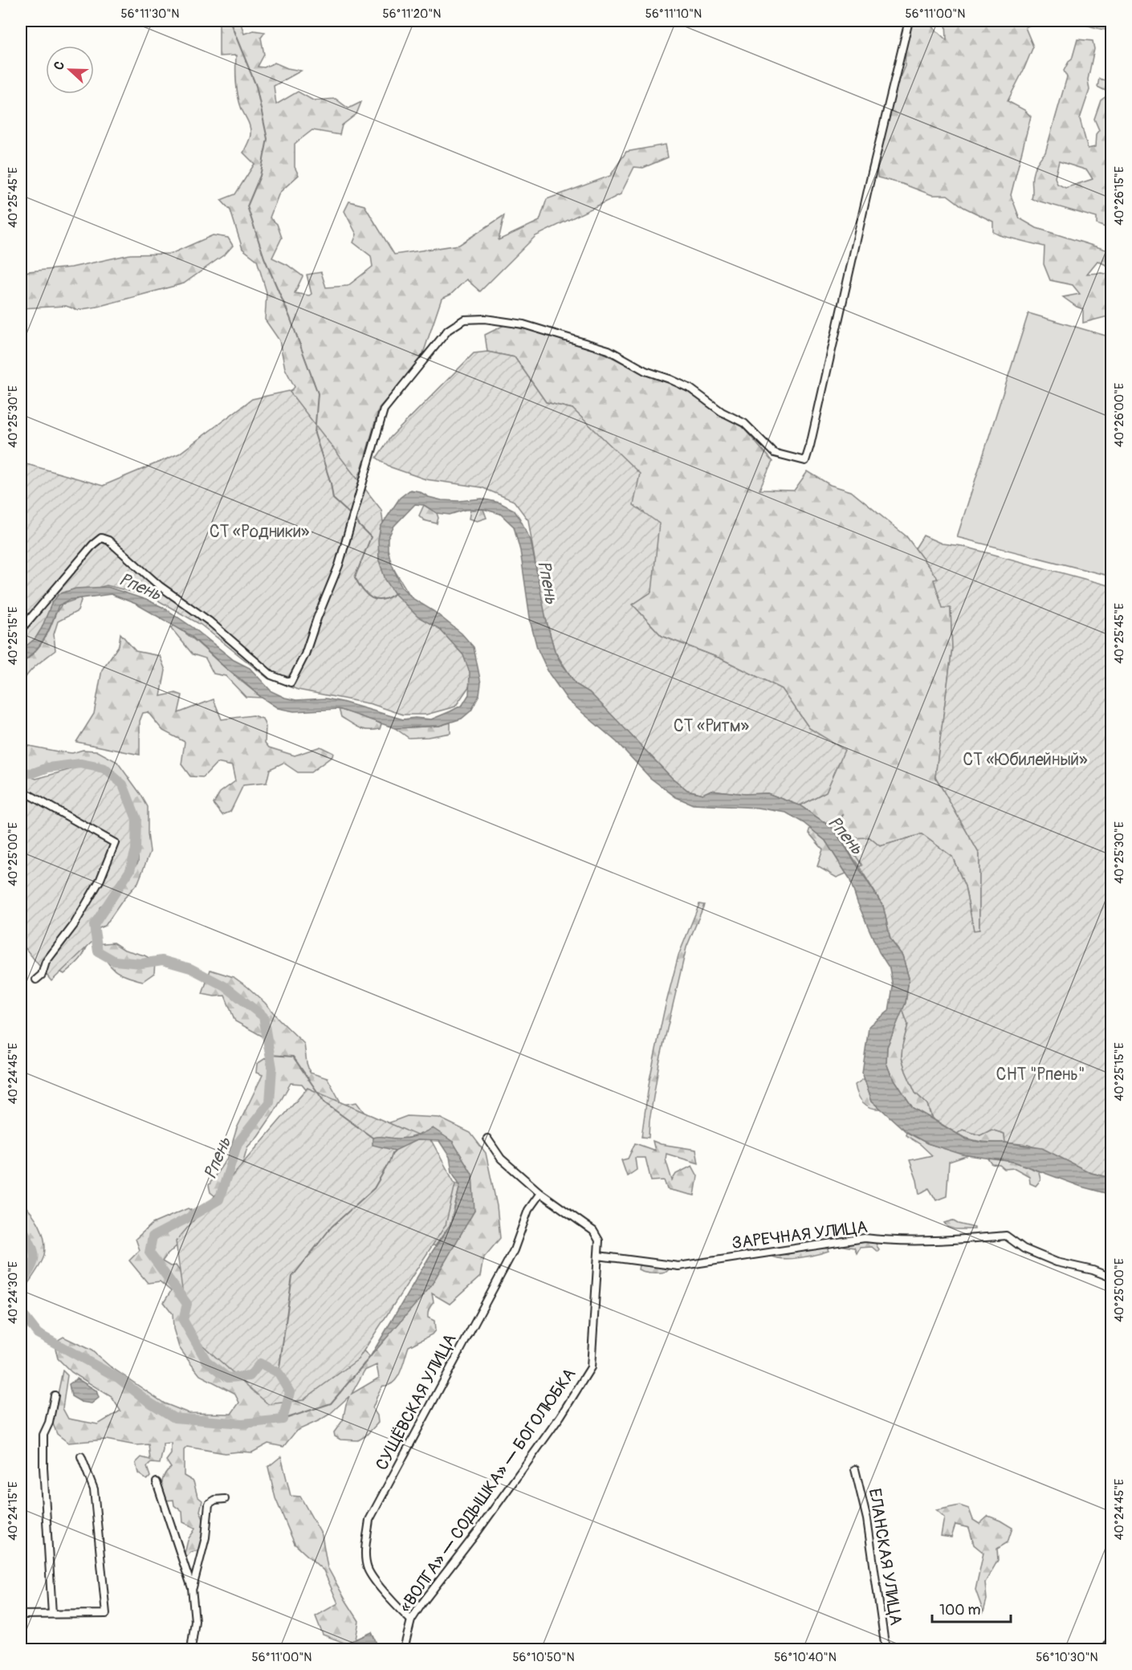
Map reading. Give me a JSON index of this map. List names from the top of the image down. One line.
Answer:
{"streets":{"street":["ЗАРЕЧНАЯ УЛИЦА","СУЩЁВСКАЯ УЛИЦА","«ВОЛГА» — СОДЫШКА» — БОГОЛЮБКА","ЕЛАНСКАЯ УЛИЦА"]},"crossings":[["ЗАРЕЧНАЯ УЛИЦА","«ВОЛГА» — СОДЫШКА» — БОГОЛЮБКА"],["СУЩЁВСКАЯ УЛИЦА","«ВОЛГА» — СОДЫШКА» — БОГОЛЮБКА"]],"water":["Рпень"],"parks":["СТ «Родники»","СТ «Ритм»","СТ «Юбилейный»","СНТ \"Рпень\""],"scale_bar":"100 m","north":"left","coordinates":["56°11'30\"N","56°11'20\"N","56°11'10\"N","56°11'00\"N","40°26'15\"E","40°25'45\"E","40°26'00\"E","40°25'30\"E","40°25'15\"E","40°25'00\"E","40°24'45\"E","40°24'30\"E","40°24'15\"E","56°10'50\"N","56°10'40\"N","56°10'30\"N"]}
